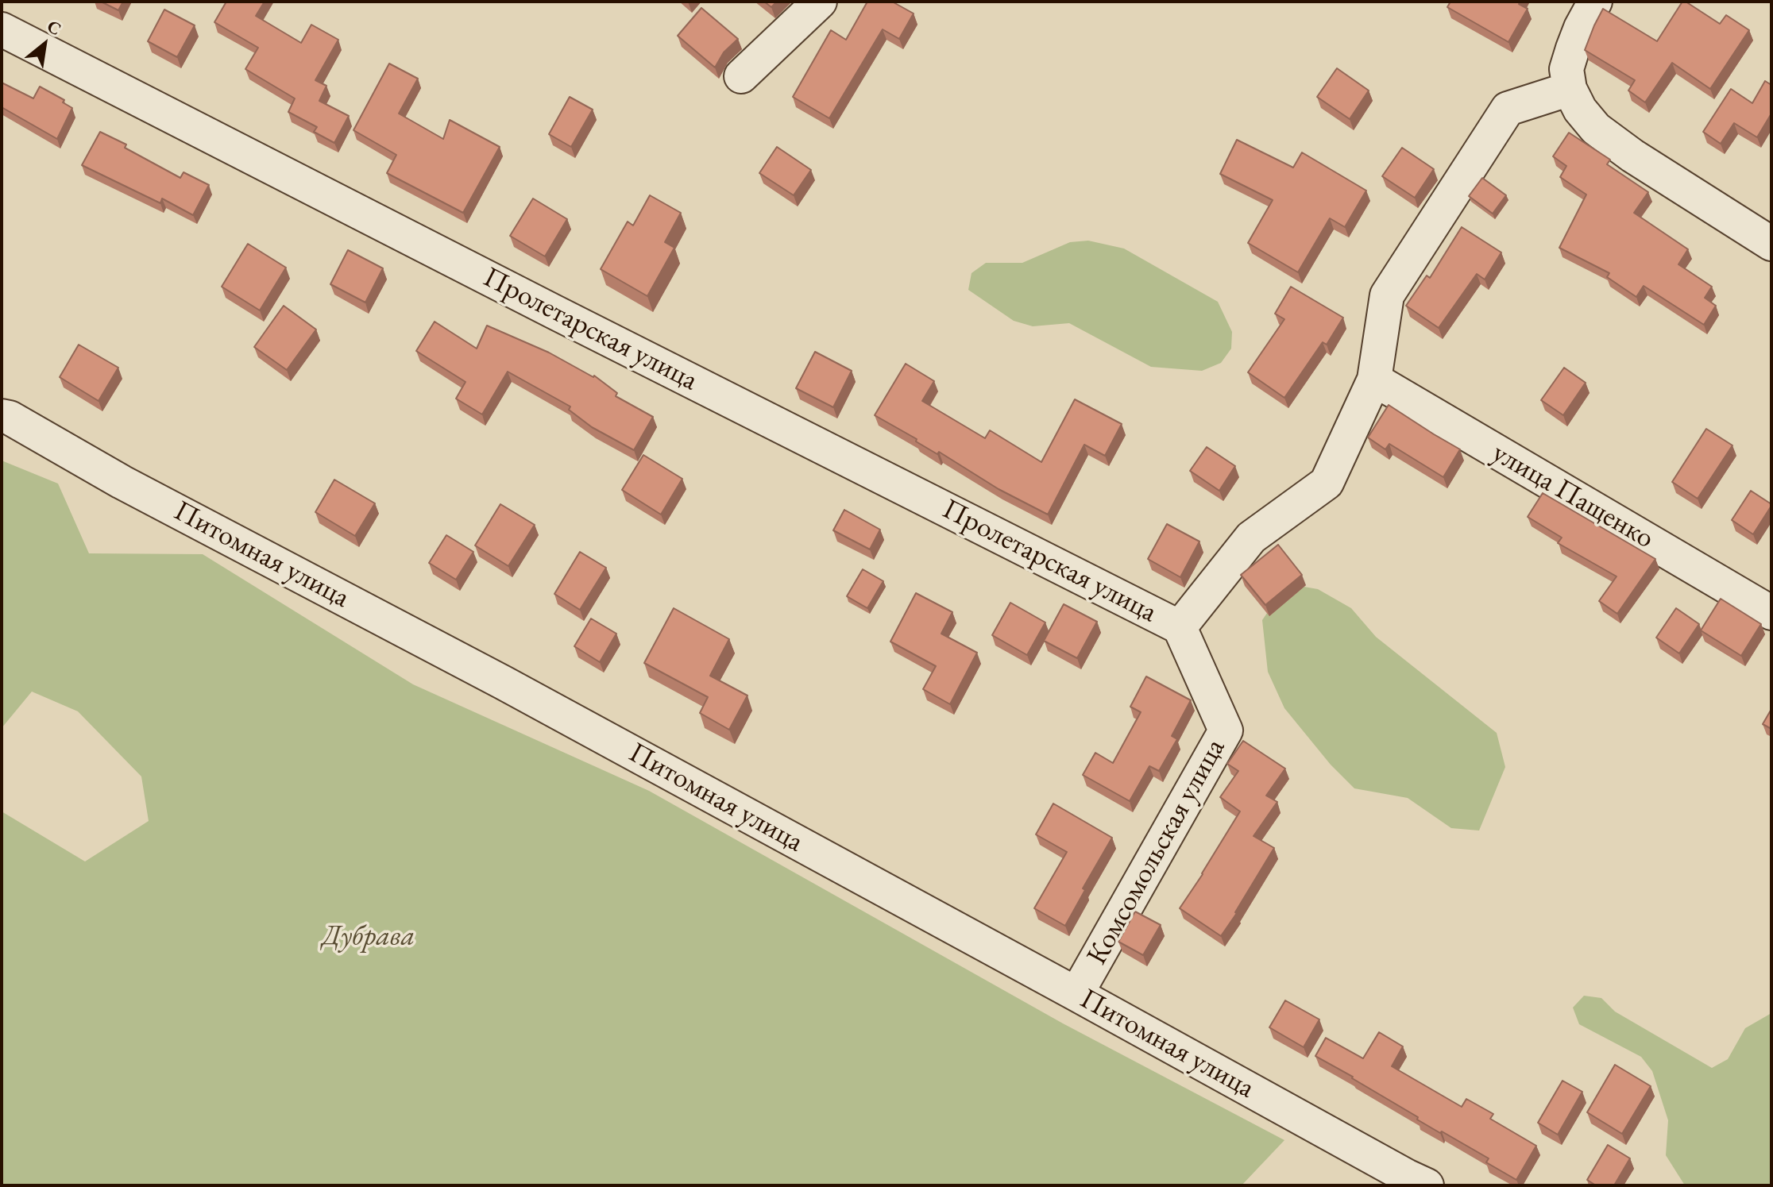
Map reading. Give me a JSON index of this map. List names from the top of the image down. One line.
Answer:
{"streets":{"street":["Пролетарская улица","улица Пащенко","Питомная улица","Комсомольская улица"]},"crossings":[["Пролетарская улица","Комсомольская улица"],["Питомная улица","Комсомольская улица"]],"parks":["Дубрава"],"north":"top right"}
